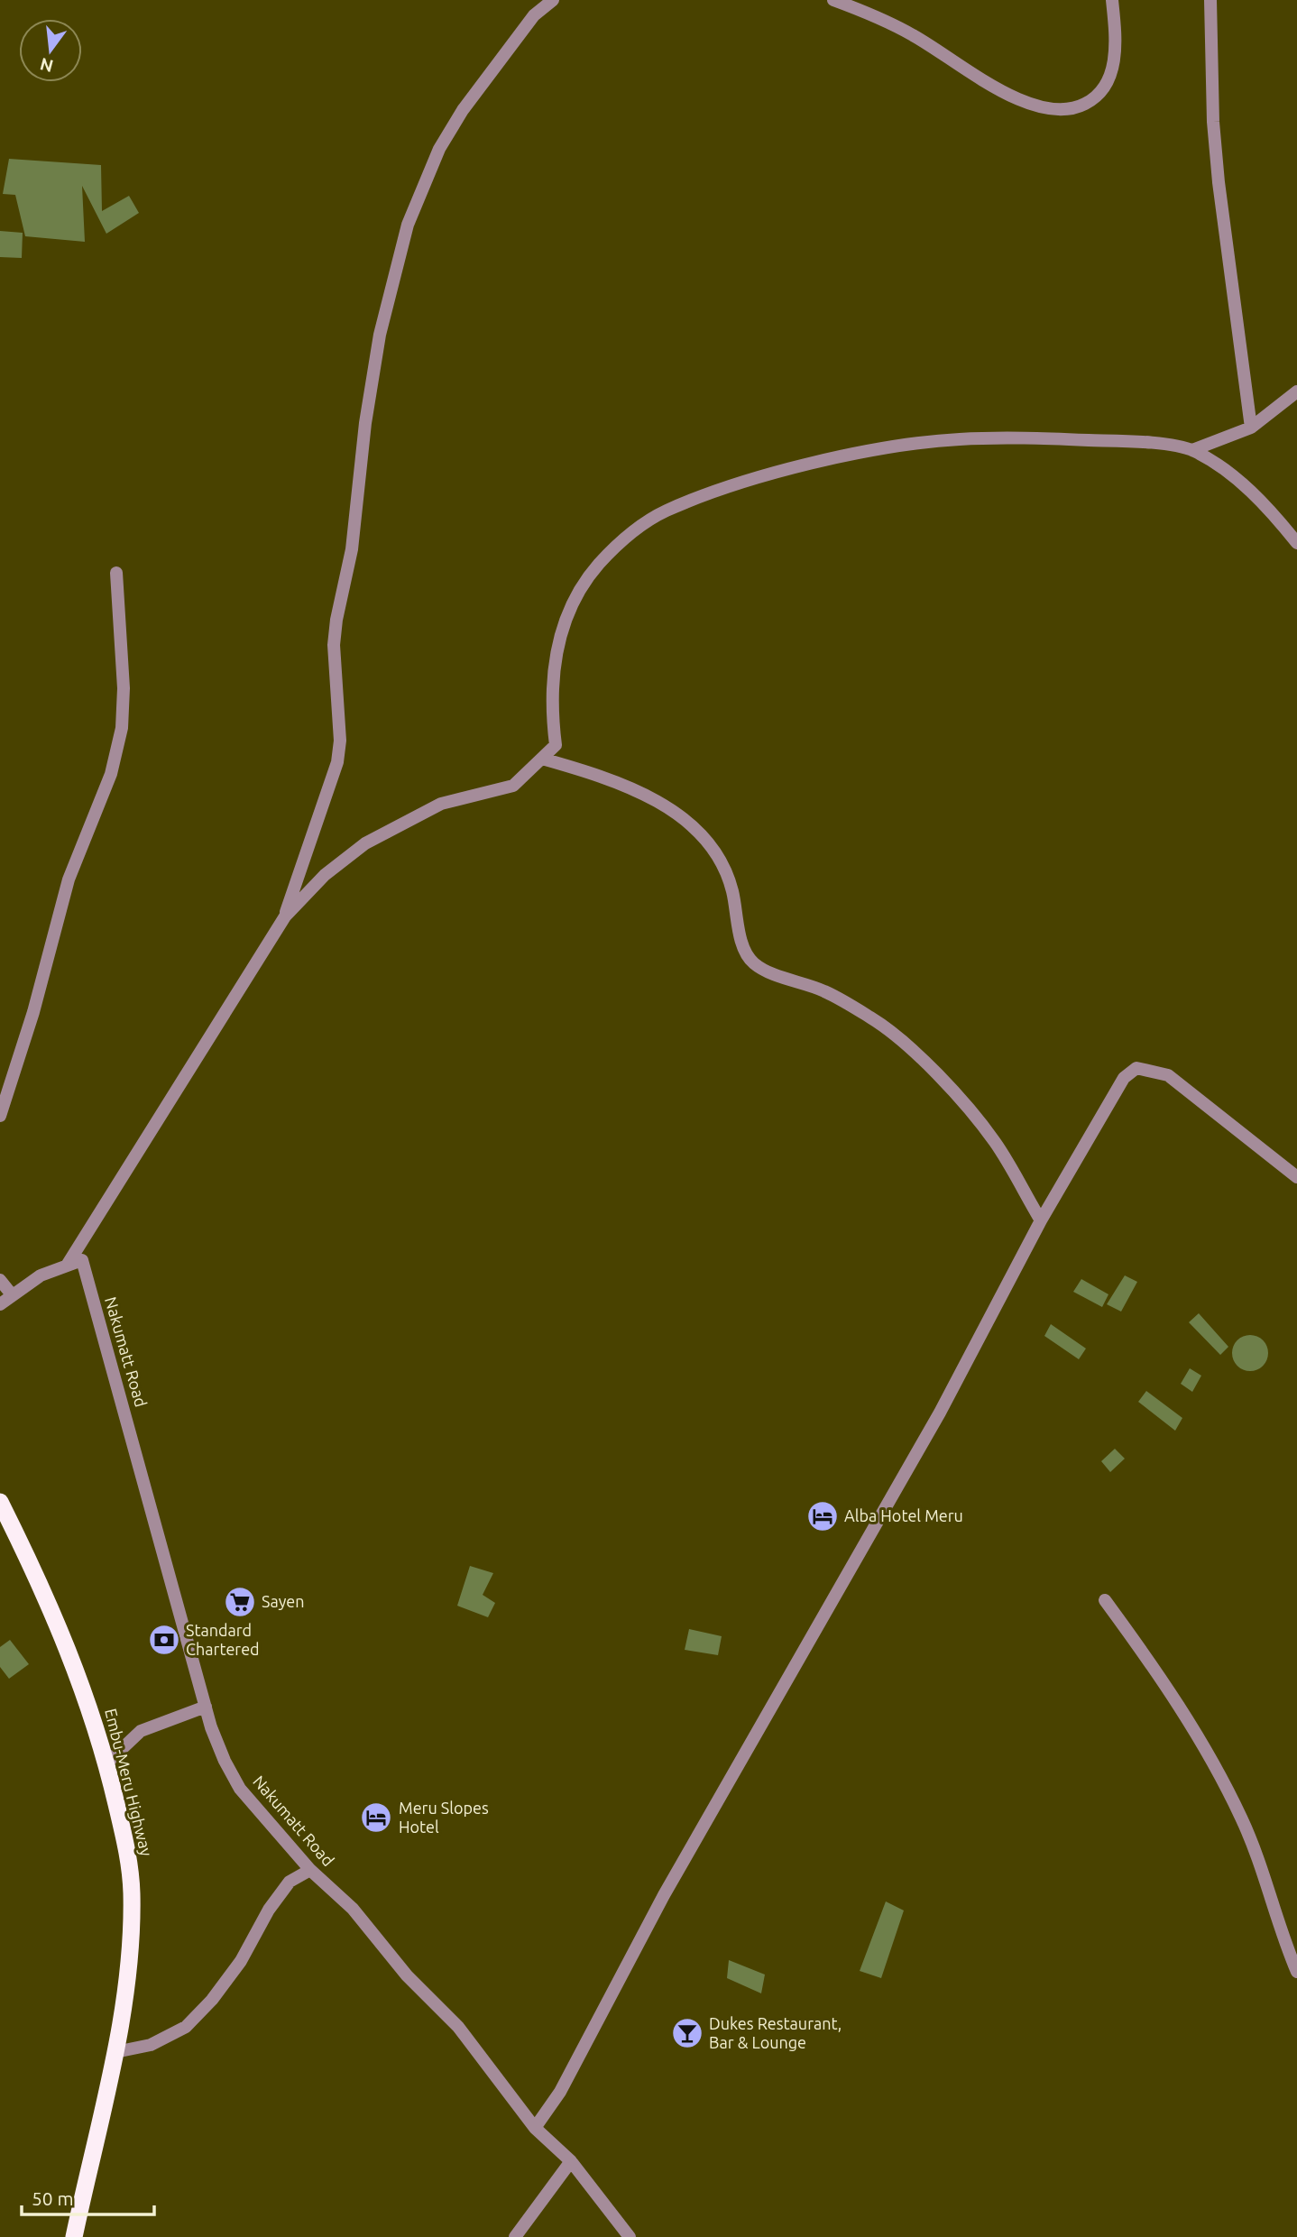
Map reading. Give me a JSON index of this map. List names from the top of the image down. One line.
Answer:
{"streets":{"highway":["Embu-Meru Highway"],"street":["Nakumatt Road"]},"places":{"hotel":["Alba Hotel Meru","Meru Slopes Hotel"],"supermarket":["Sayen"],"bank":["Standard Chartered"],"bar":["Dukes Restaurant, Bar & Lounge"]},"scale_bar":"50 m","north":"bottom"}
